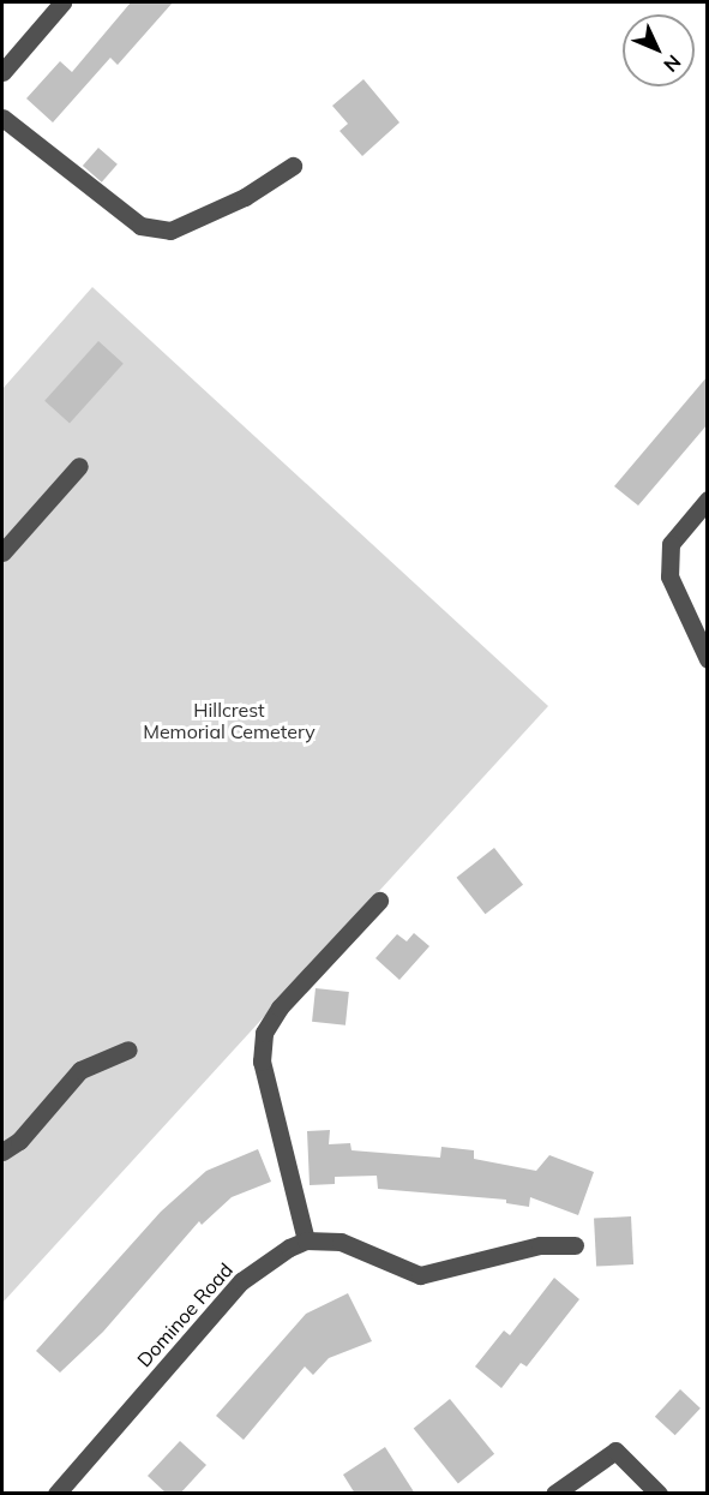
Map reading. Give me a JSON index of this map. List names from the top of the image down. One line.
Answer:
{"streets":{"street":["Dominoe Road"]},"parks":["Hillcrest Memorial Cemetery"],"north":"bottom right"}
